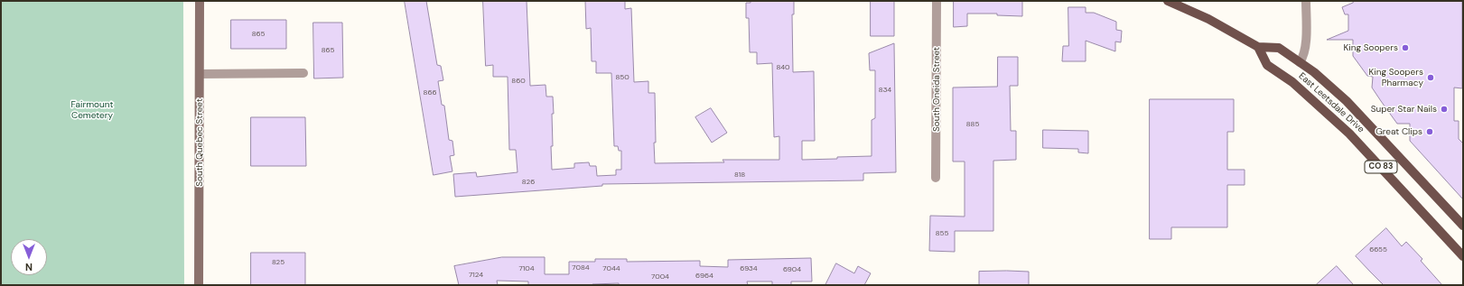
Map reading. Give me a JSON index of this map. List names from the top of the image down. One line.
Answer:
{"streets":{"main road":["East Leetsdale Drive","South Quebec Street","CO 83"],"street":["South Oneida Street"]},"parks":["Fairmount Cemetery"],"places":["King Soopers","King Soopers Pharmacy","Super Star Nails","Great Clips"],"house_numbers":["865","865","840","850","860","834","866","885","818","826","855","6655","825","7084","7104","7044","6934","6904","7124","6964","7004"],"north":"bottom"}
